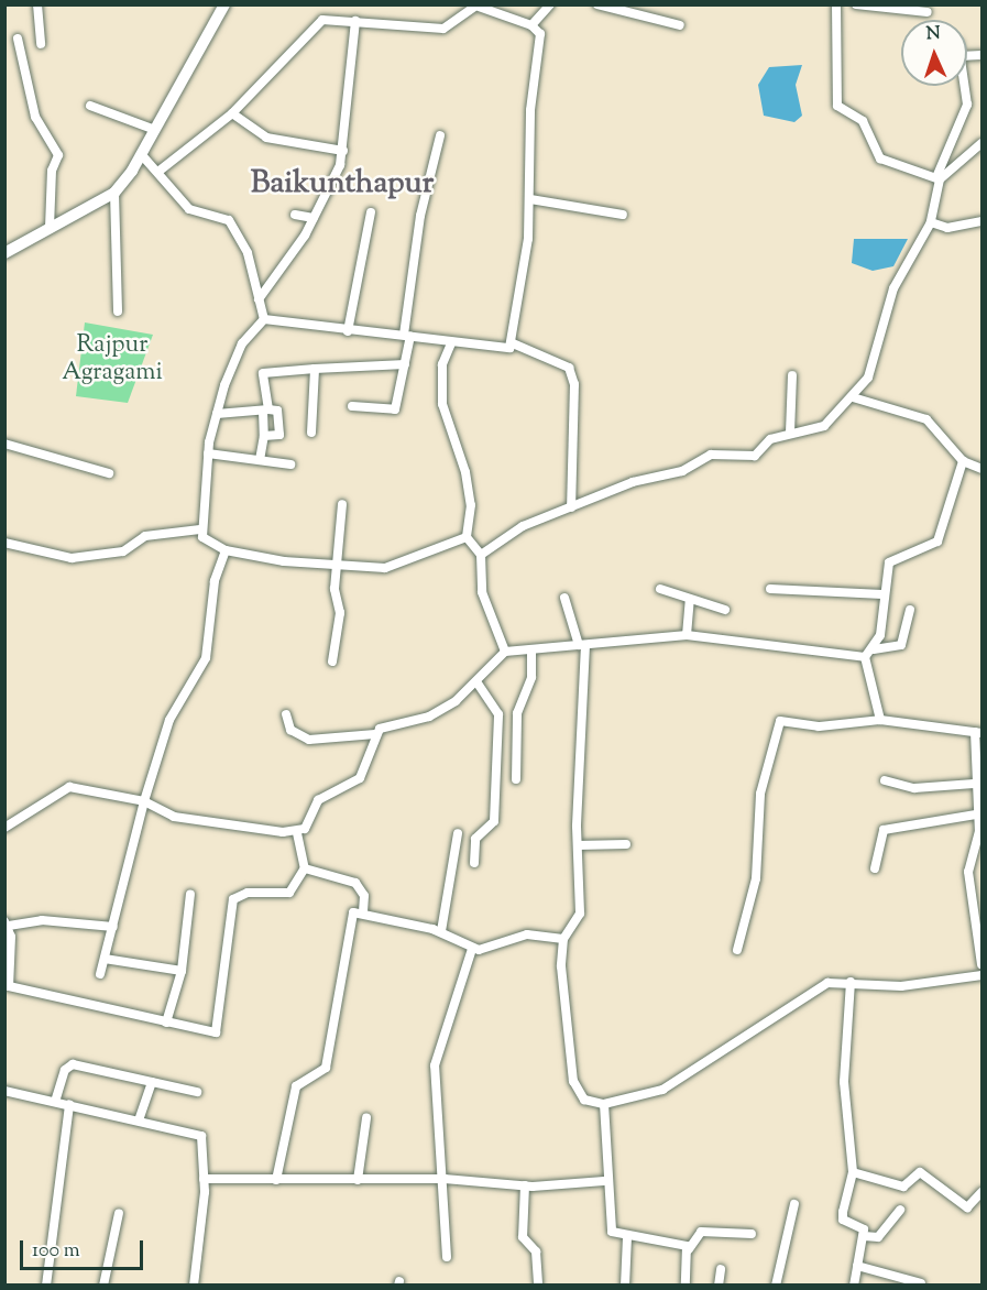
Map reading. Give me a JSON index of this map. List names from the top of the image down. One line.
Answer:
{"districts":["Baikunthapur"],"parks":["Rajpur Agragami"],"scale_bar":"100 m","north":"top"}
